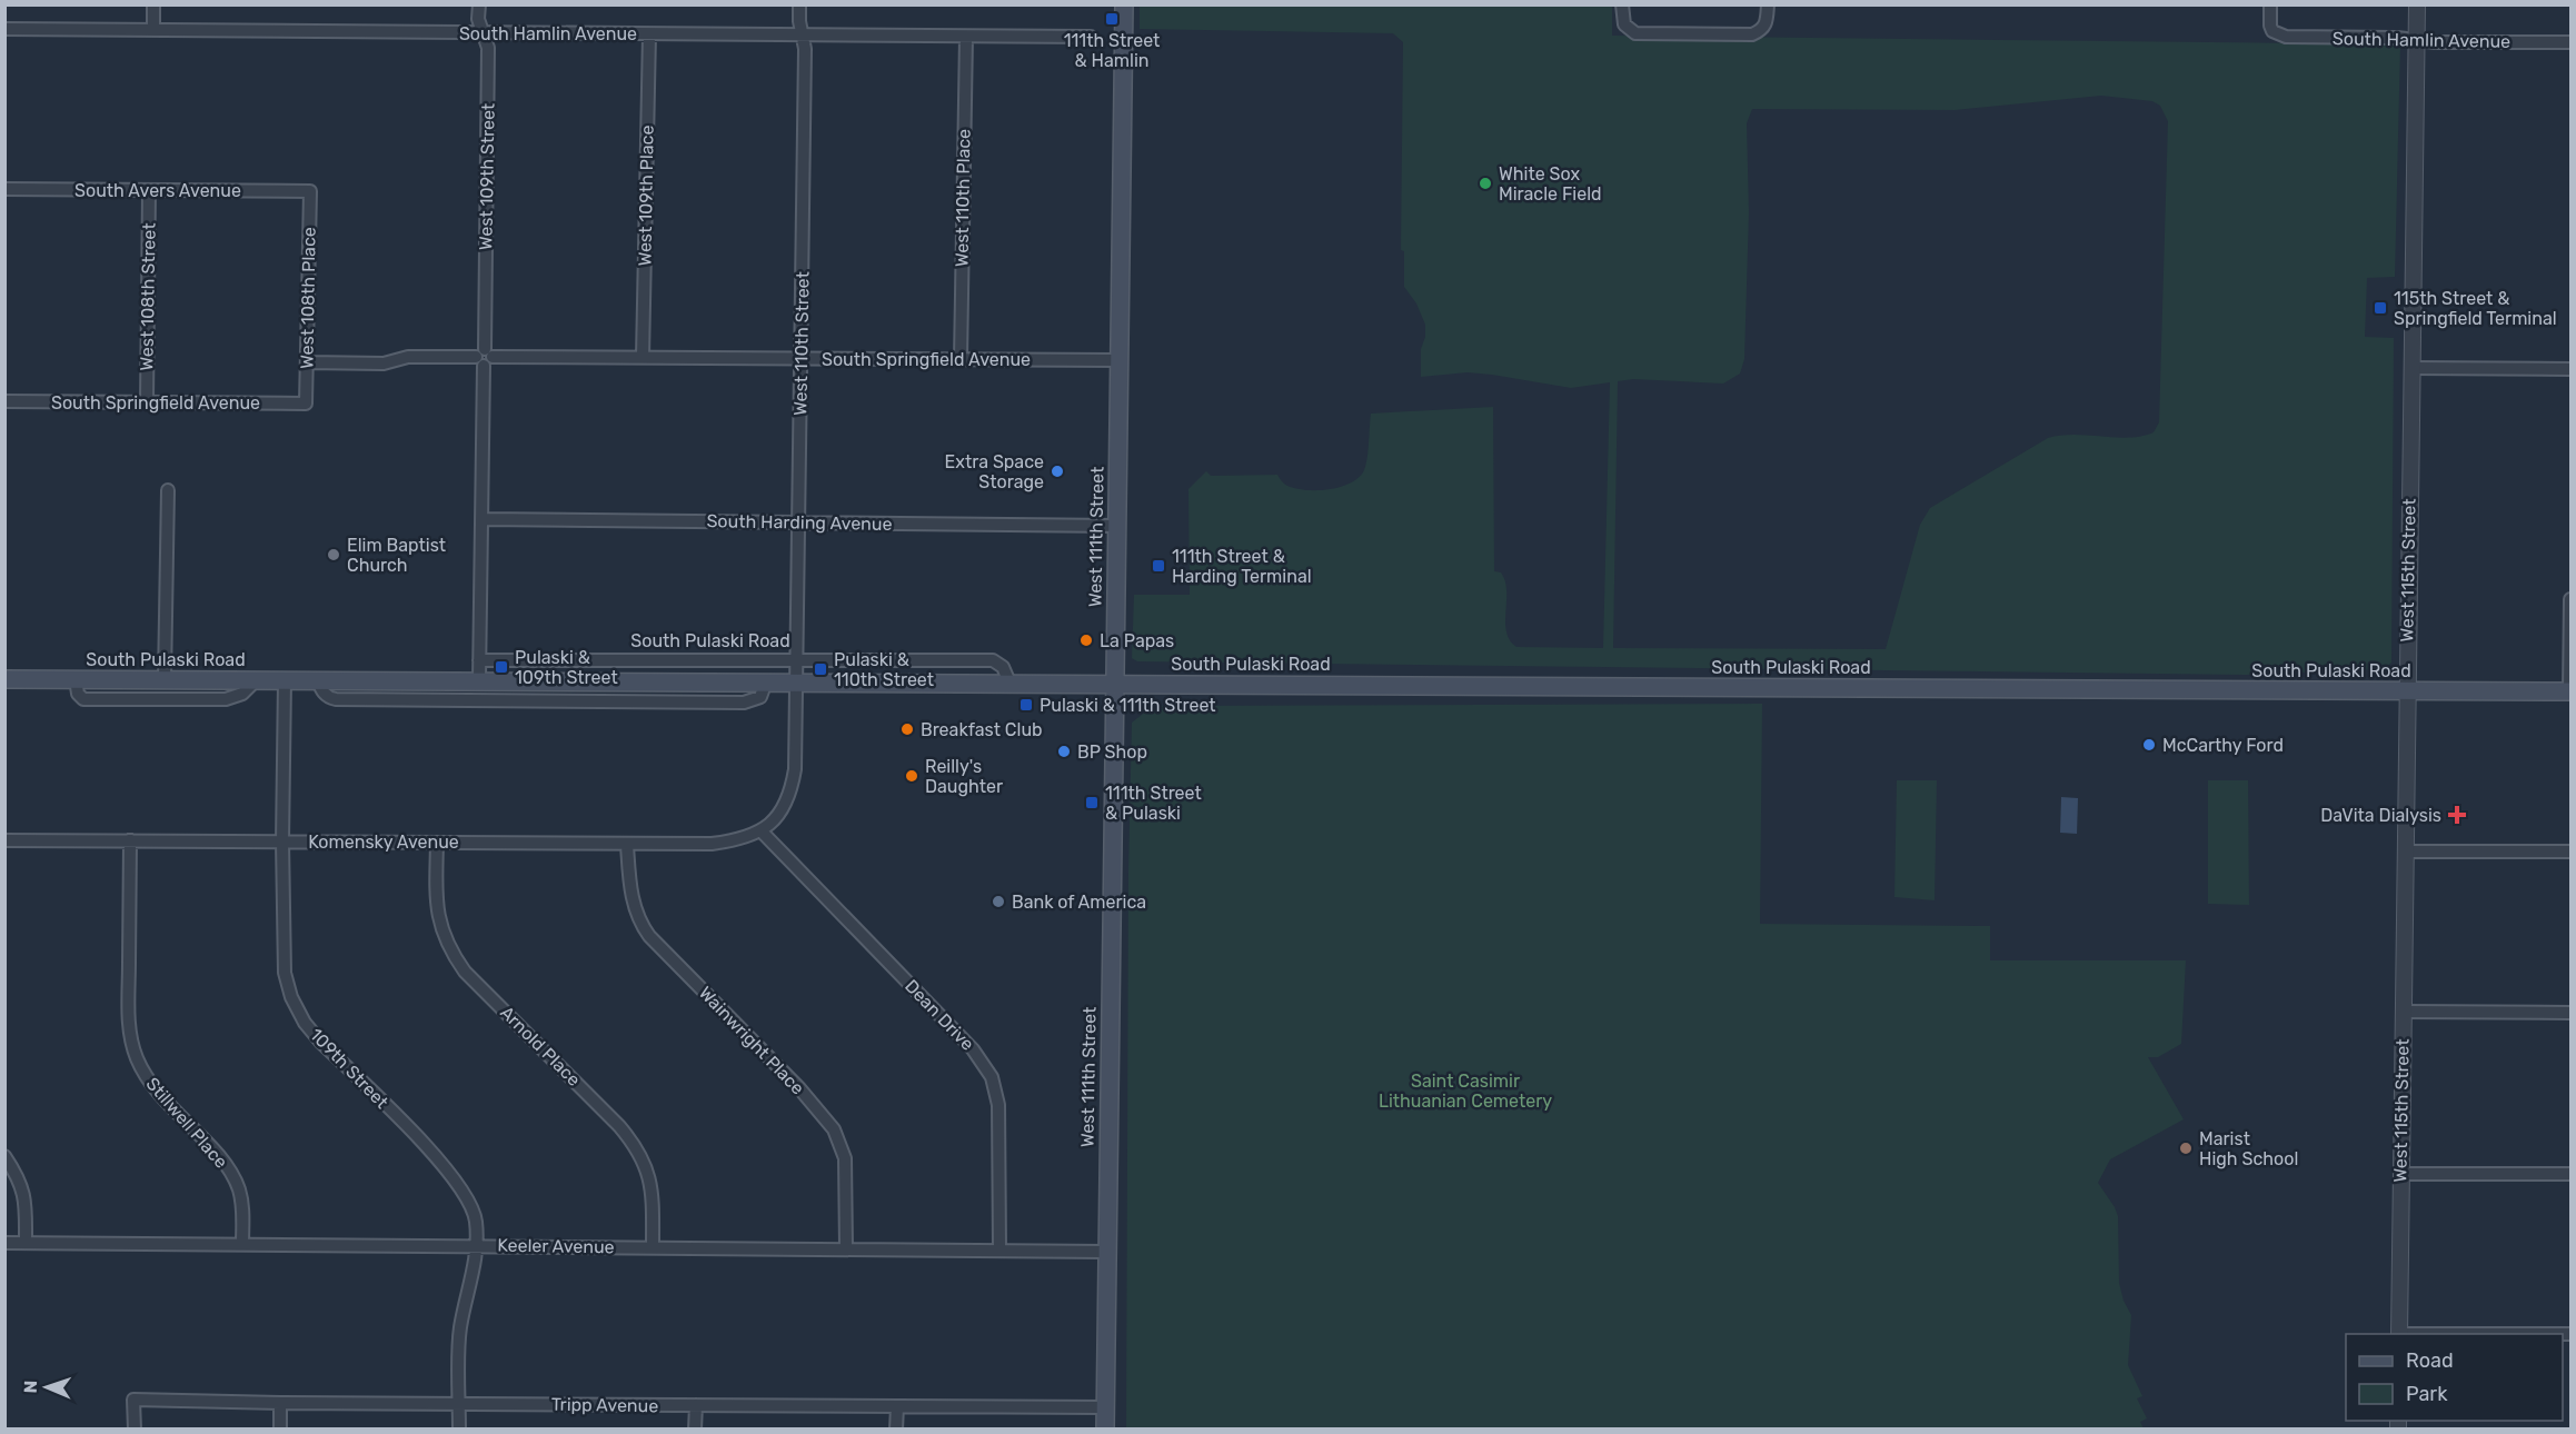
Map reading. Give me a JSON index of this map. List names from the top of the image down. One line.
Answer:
{"streets":{"main road":["West 111th Street","South Pulaski Road"],"street":["South Hamlin Avenue","West 109th Street","South Avers Avenue","West 109th Place","West 110th Place","West 108th Street","West 108th Place","West 110th Street","South Springfield Avenue","South Harding Avenue","West 115th Street","Komensky Avenue","Dean Drive","Wainwright Place","Arnold Place","109th Street","Stillwell Place","Keeler Avenue","Tripp Avenue"]},"crossings":[["South Hamlin Avenue","West 109th Street"],["South Hamlin Avenue","West 109th Place"],["South Hamlin Avenue","West 110th Place"],["South Hamlin Avenue","West 110th Street"],["South Hamlin Avenue","West 115th Street"],["West 109th Street","South Springfield Avenue"],["West 109th Street","South Harding Avenue"],["West 109th Street","South Pulaski Road"],["South Avers Avenue","West 108th Street"],["South Avers Avenue","West 108th Place"],["West 109th Place","South Springfield Avenue"],["West 110th Place","South Springfield Avenue"],["West 108th Street","South Springfield Avenue"],["West 108th Place","South Springfield Avenue"],["West 110th Street","South Springfield Avenue"],["West 110th Street","South Harding Avenue"],["West 110th Street","South Pulaski Road"],["West 110th Street","Komensky Avenue"],["West 110th Street","Dean Drive"],["South Springfield Avenue","West 111th Street"],["South Harding Avenue","West 111th Street"],["West 111th Street","South Pulaski Road"],["West 111th Street","Keeler Avenue"],["West 111th Street","Tripp Avenue"],["West 115th Street","South Pulaski Road"],["South Pulaski Road","109th Street"],["Komensky Avenue","Dean Drive"],["Komensky Avenue","Wainwright Place"],["Komensky Avenue","Arnold Place"],["Komensky Avenue","109th Street"],["Komensky Avenue","Stillwell Place"],["Dean Drive","Keeler Avenue"],["Wainwright Place","Keeler Avenue"],["Arnold Place","Keeler Avenue"],["109th Street","Keeler Avenue"],["109th Street","Tripp Avenue"],["Stillwell Place","Keeler Avenue"]],"parks":["Saint Casimir Lithuanian Cemetery"],"places":{"transit":["111th Street & Hamlin","115th Street & Springfield Terminal","111th Street & Harding Terminal","Pulaski & 109th Street","Pulaski & 110th Street","Pulaski & 111th Street","111th Street & Pulaski"],"other":["White Sox Miracle Field","Extra Space Storage","Elim Baptist Church","La Papas","Breakfast Club","McCarthy Ford","BP Shop","Reilly's Daughter","Bank of America","Marist High School"],"health":["DaVita Dialysis"]},"legend":["Road","Park"],"north":"left"}
